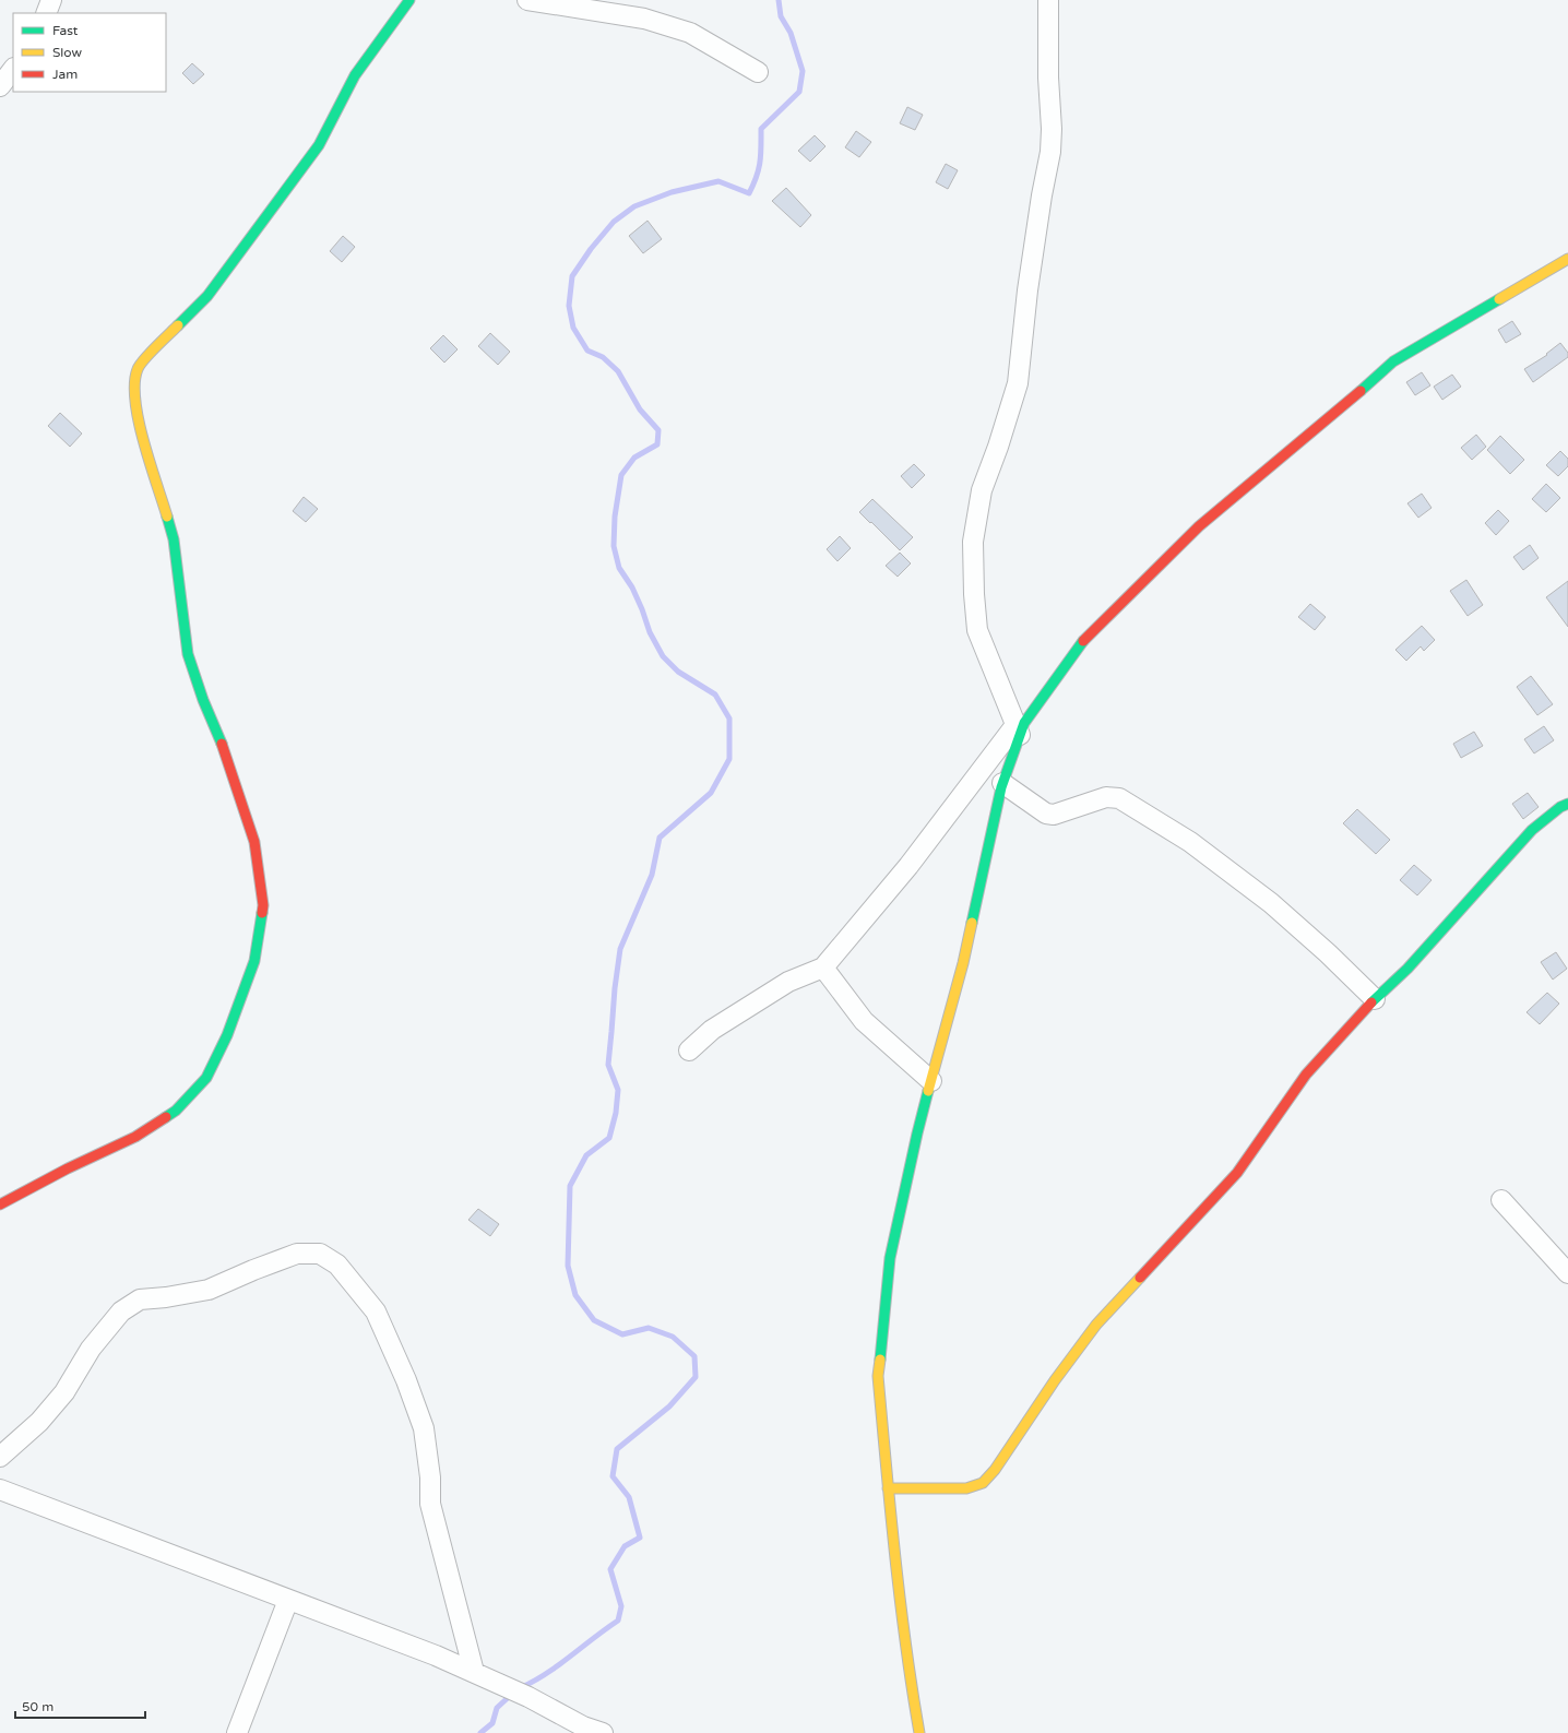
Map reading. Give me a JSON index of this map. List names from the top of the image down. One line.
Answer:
{"legend":["Fast","Slow","Jam"],"scale_bar":"50 m"}
